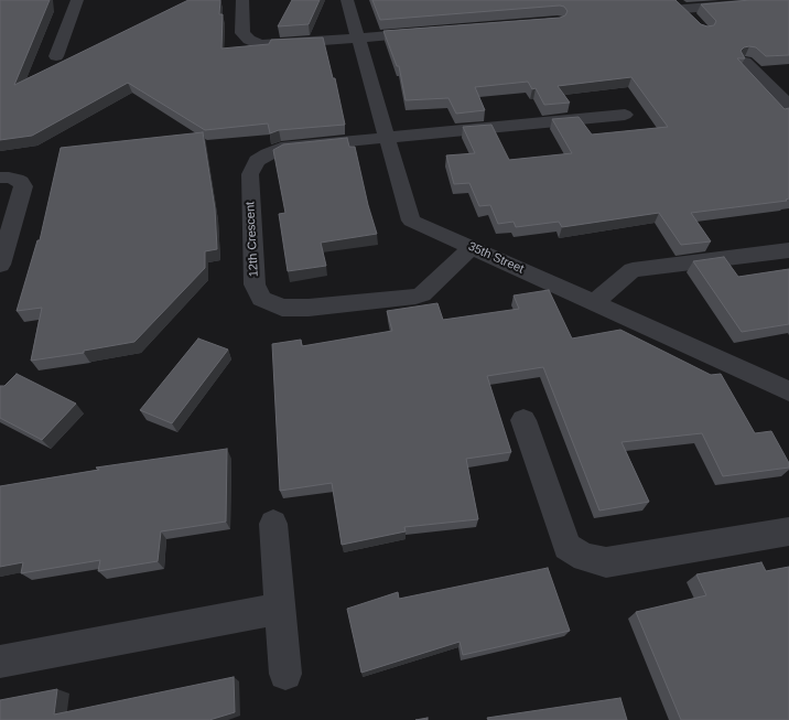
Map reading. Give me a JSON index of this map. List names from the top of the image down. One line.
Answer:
{"streets":{"street":["12th Crescent","35th Street"]},"crossings":[["12th Crescent","35th Street"]]}
